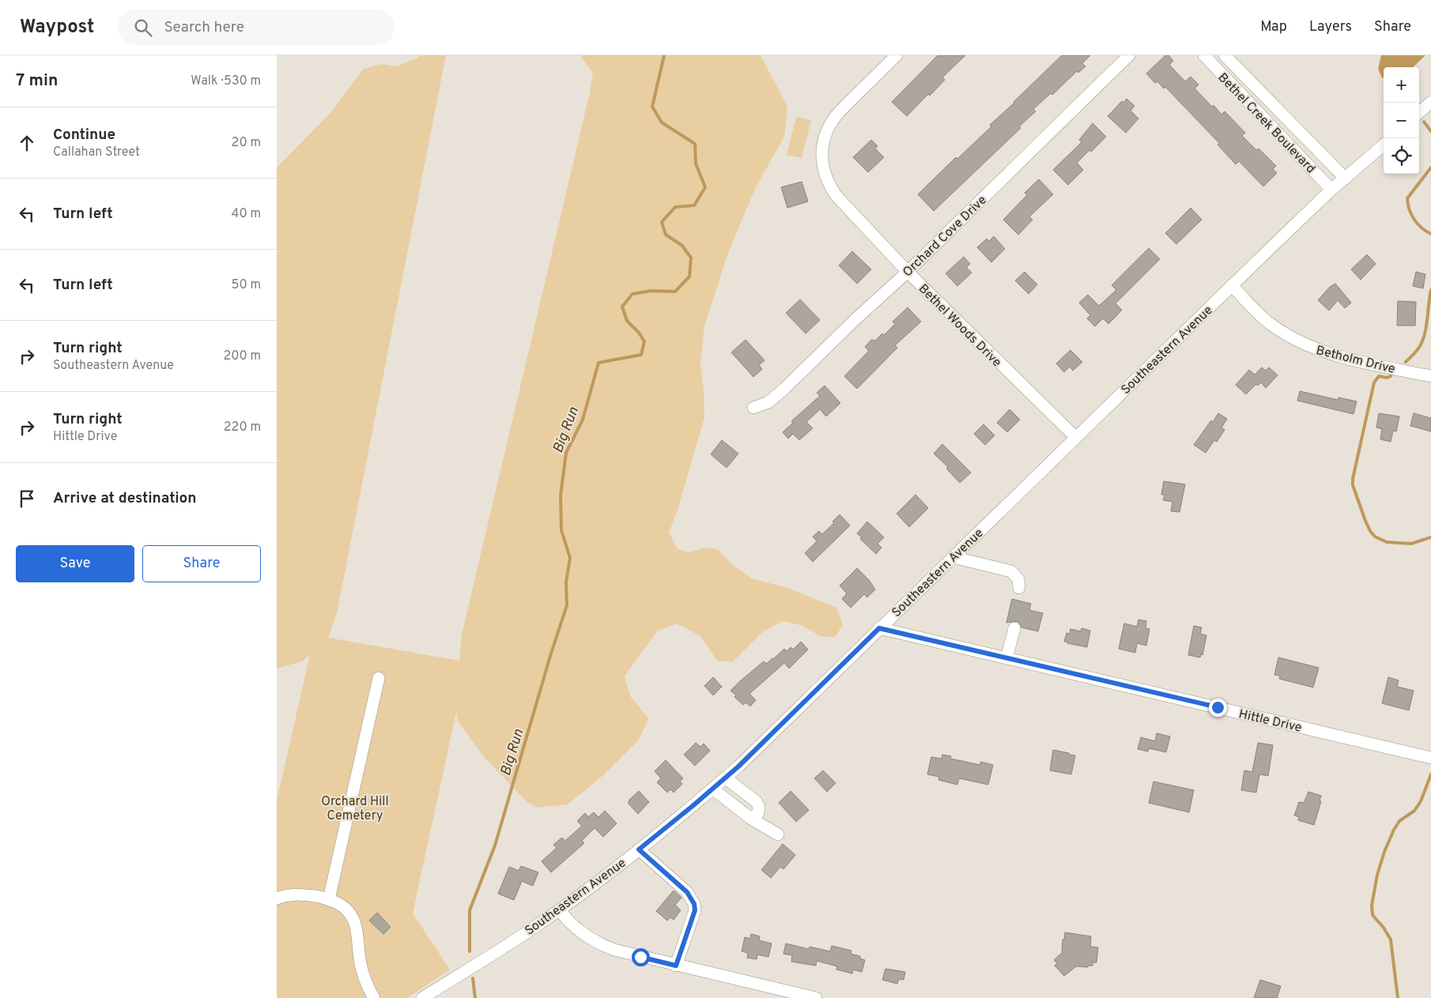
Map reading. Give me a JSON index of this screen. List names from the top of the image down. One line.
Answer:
{"streets":{"street":["Bethel Creek Boulevard","Orchard Cove Drive","Bethel Woods Drive","Southeastern Avenue","Betholm Drive","Hittle Drive"]},"crossings":[["Bethel Creek Boulevard","Southeastern Avenue"],["Orchard Cove Drive","Bethel Woods Drive"],["Bethel Woods Drive","Southeastern Avenue"],["Southeastern Avenue","Betholm Drive"],["Southeastern Avenue","Hittle Drive"]],"water":["Big Run"],"parks":["Orchard Hill Cemetery"],"page":{"header":"Waypost","search":"Search here","nav":["Map","Layers","Share"],"heading":["7 min","Walk · 530 m"],"map_buttons":["+","−"],"list":[["Continue","Callahan Street","20 m"],["Turn left","40 m"],["Turn left","50 m"],["Turn right","Southeastern Avenue","200 m"],["Turn right","Hittle Drive","220 m"],"Arrive at destination"],"buttons":["Save","Share"]}}
